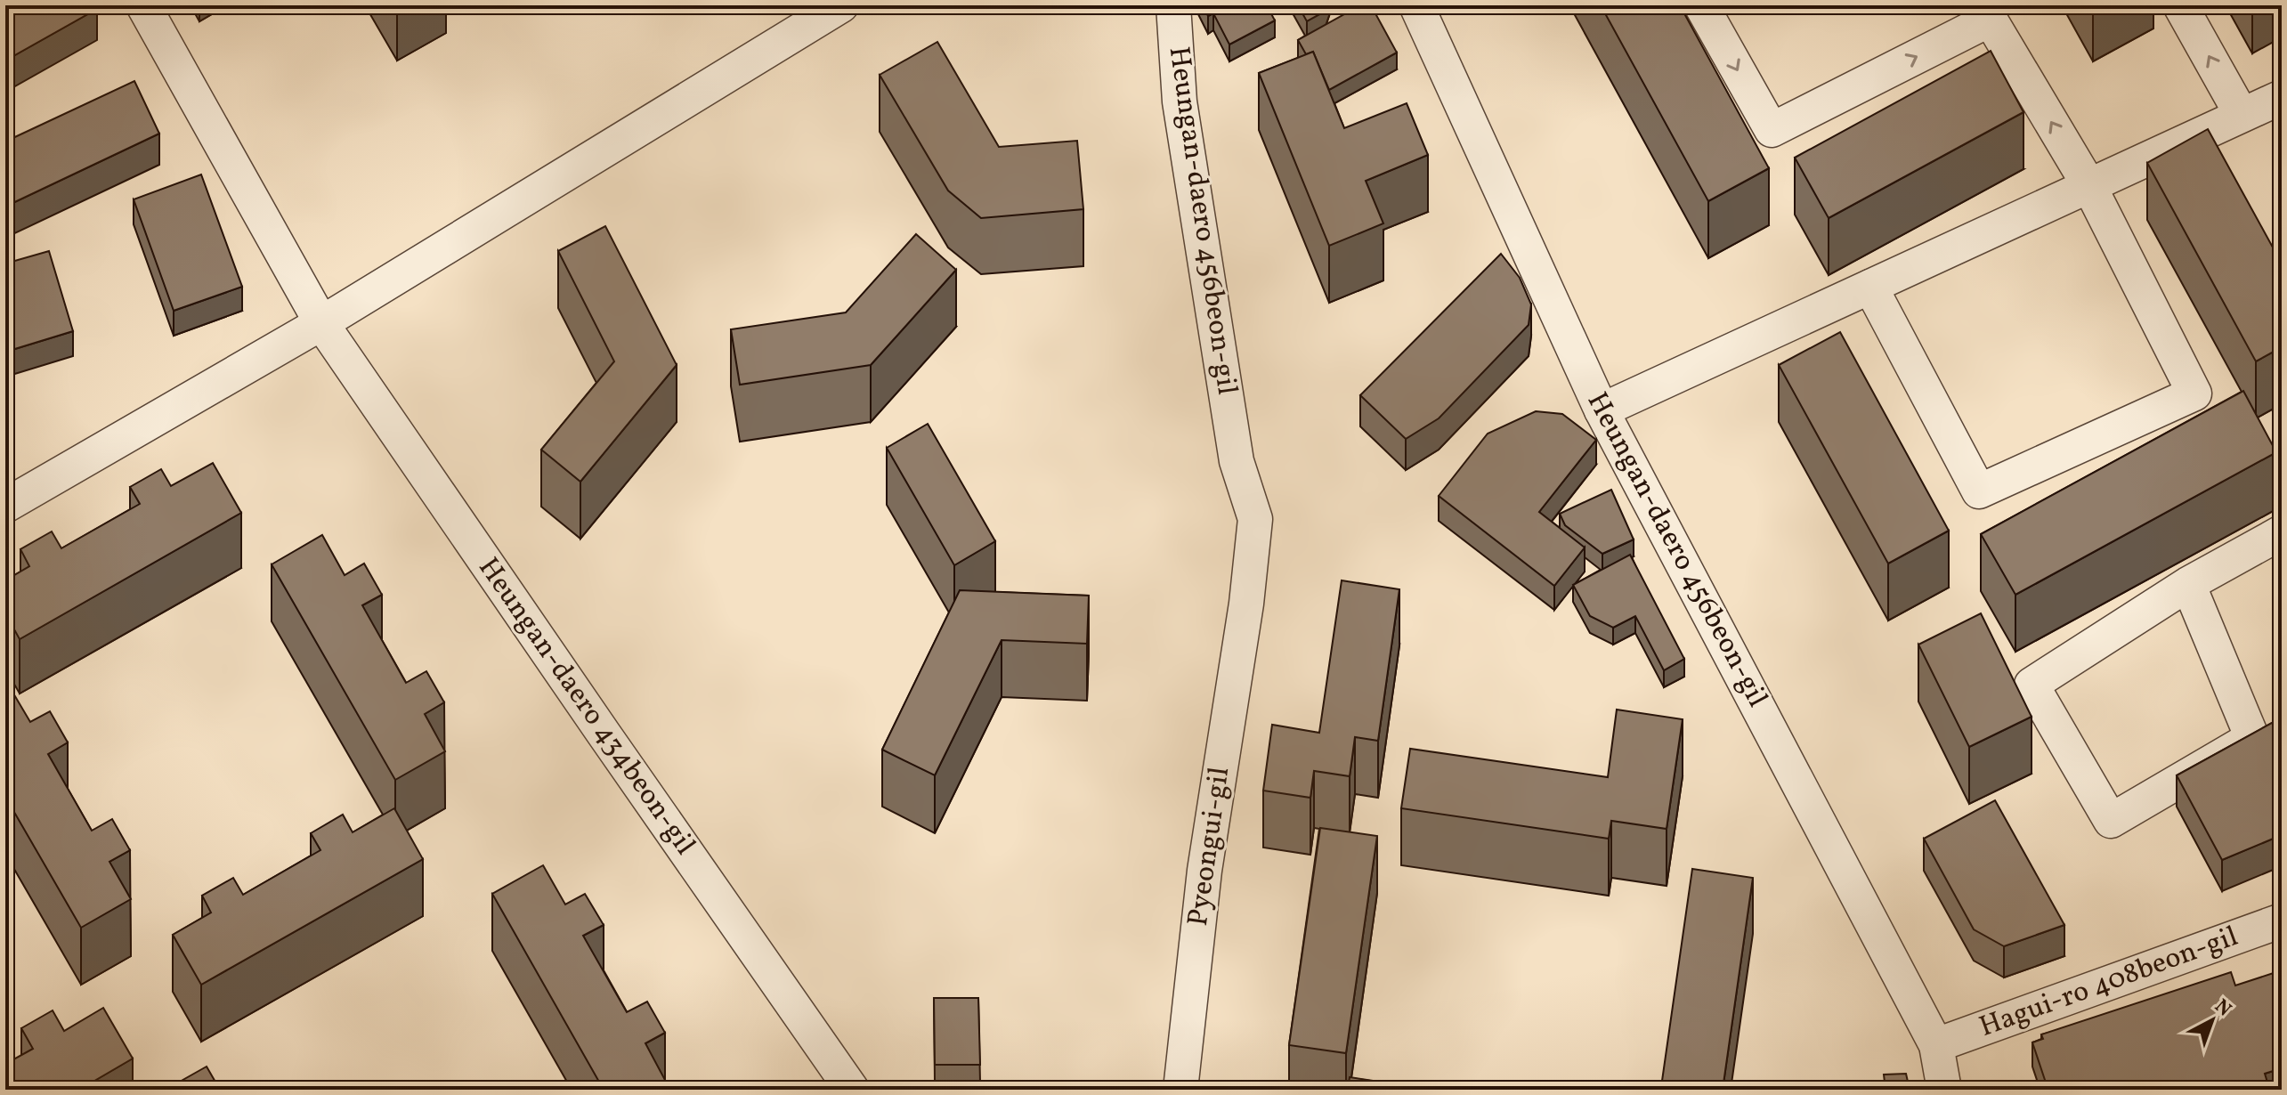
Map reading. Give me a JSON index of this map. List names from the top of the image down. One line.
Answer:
{"streets":{"street":["Heungan-daero 456beon-gil","Heungan-daero 434beon-gil","Pyeongui-gil","Hagui-ro 408beon-gil"]},"crossings":[["Heungan-daero 456beon-gil","Pyeongui-gil"],["Heungan-daero 456beon-gil","Hagui-ro 408beon-gil"]],"north":"top right"}
